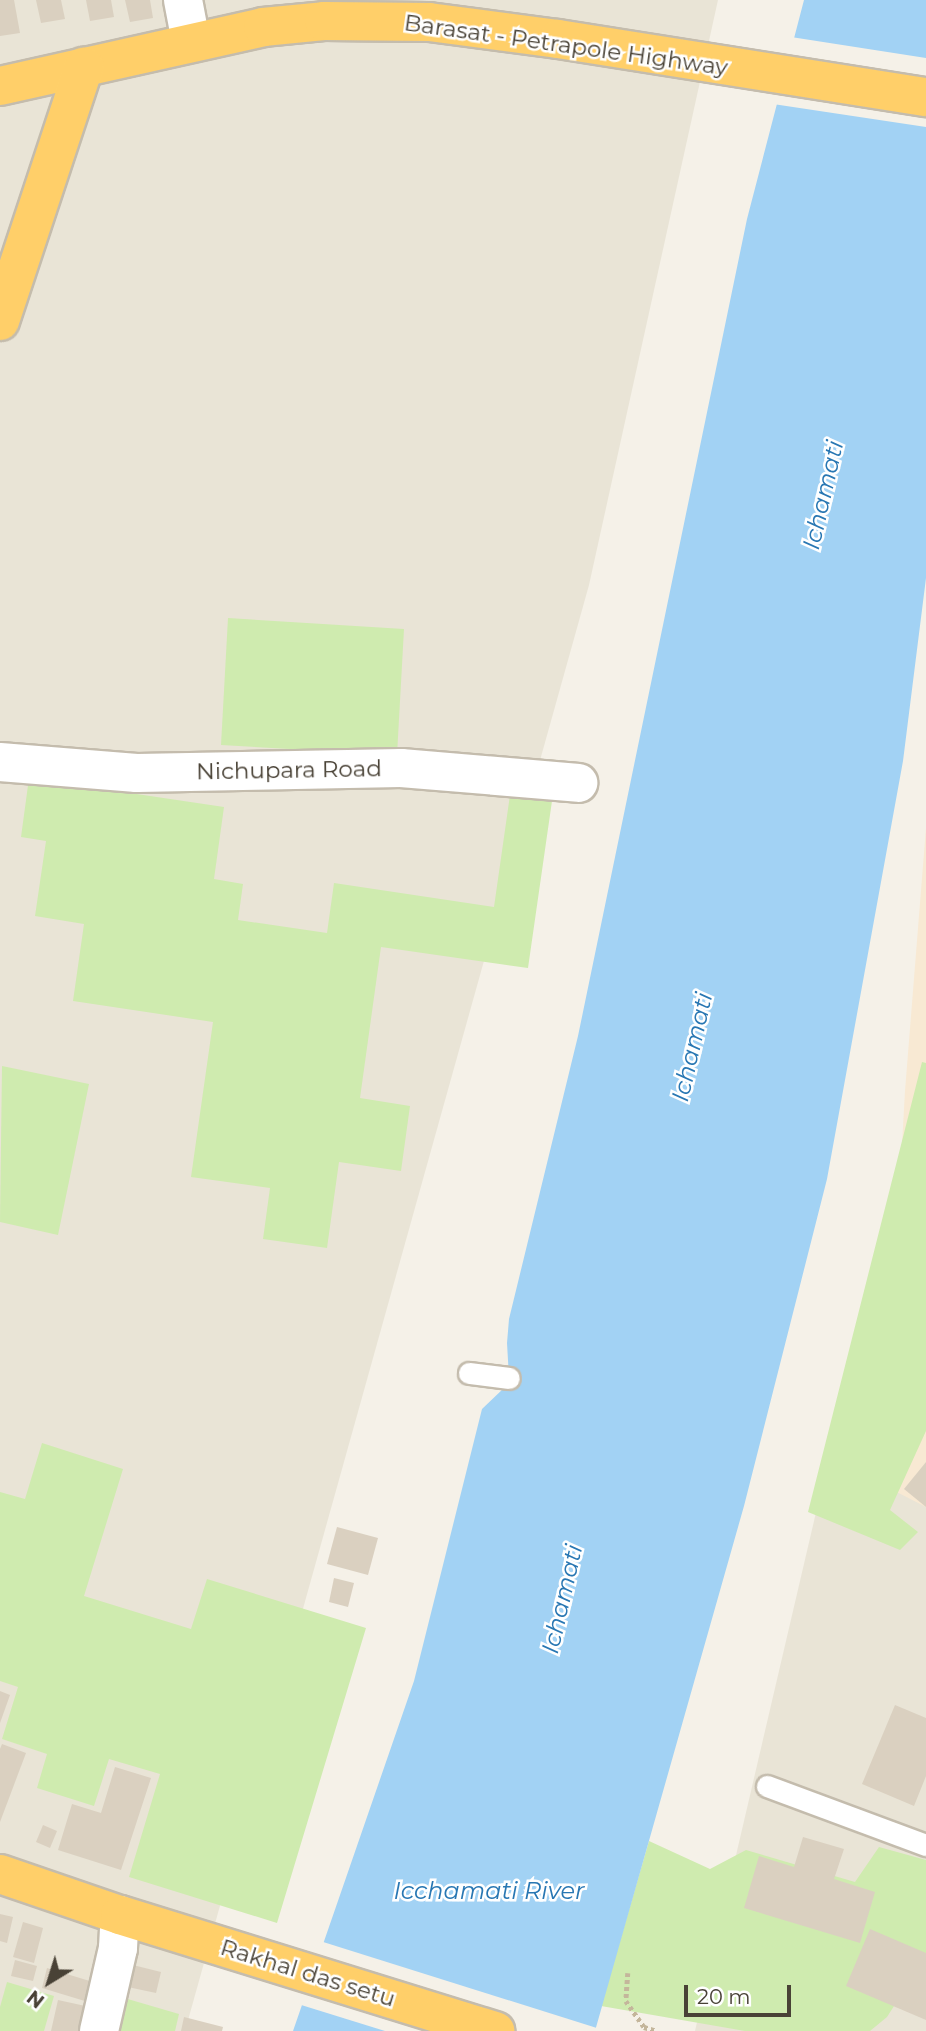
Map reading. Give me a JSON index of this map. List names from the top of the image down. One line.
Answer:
{"streets":{"highway":["Barasat - Petrapole Highway","Rakhal das setu"],"street":["Nichupara Road"]},"water":["Ichamati","Icchamati River"],"scale_bar":"20 m","north":"bottom left"}
